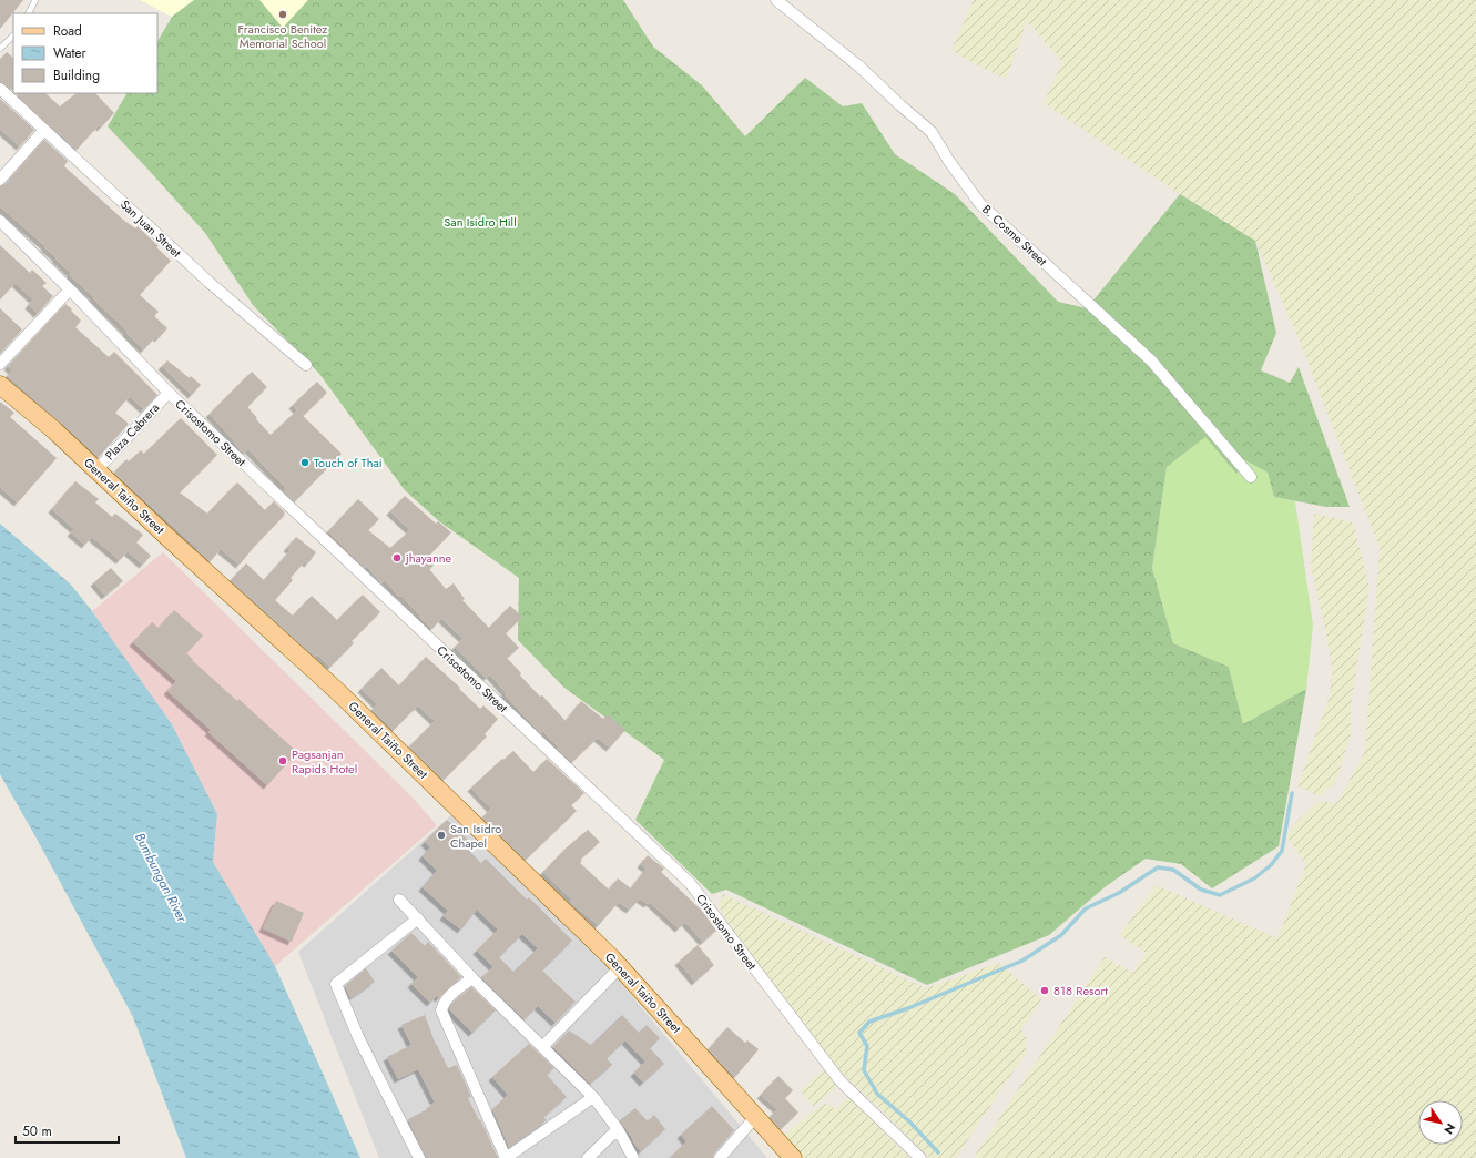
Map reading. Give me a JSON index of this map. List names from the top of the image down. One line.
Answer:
{"streets":{"main road":["General Taiño Street"],"street":["San Juan Street","B. Cosme Street","Plaza Cabrera","Crisostomo Street"]},"crossings":[["Plaza Cabrera","Crisostomo Street"],["Plaza Cabrera","General Taiño Street"]],"water":["Bumbungan River"],"parks":["San Isidro Hill"],"places":["Francisco Benitez Memorial School","Touch of Thai","jhayanne","Pagsanjan Rapids Hotel","San Isidro Chapel","818 Resort"],"legend":["Road","Water","Building"],"scale_bar":"50 m","north":"bottom right"}
